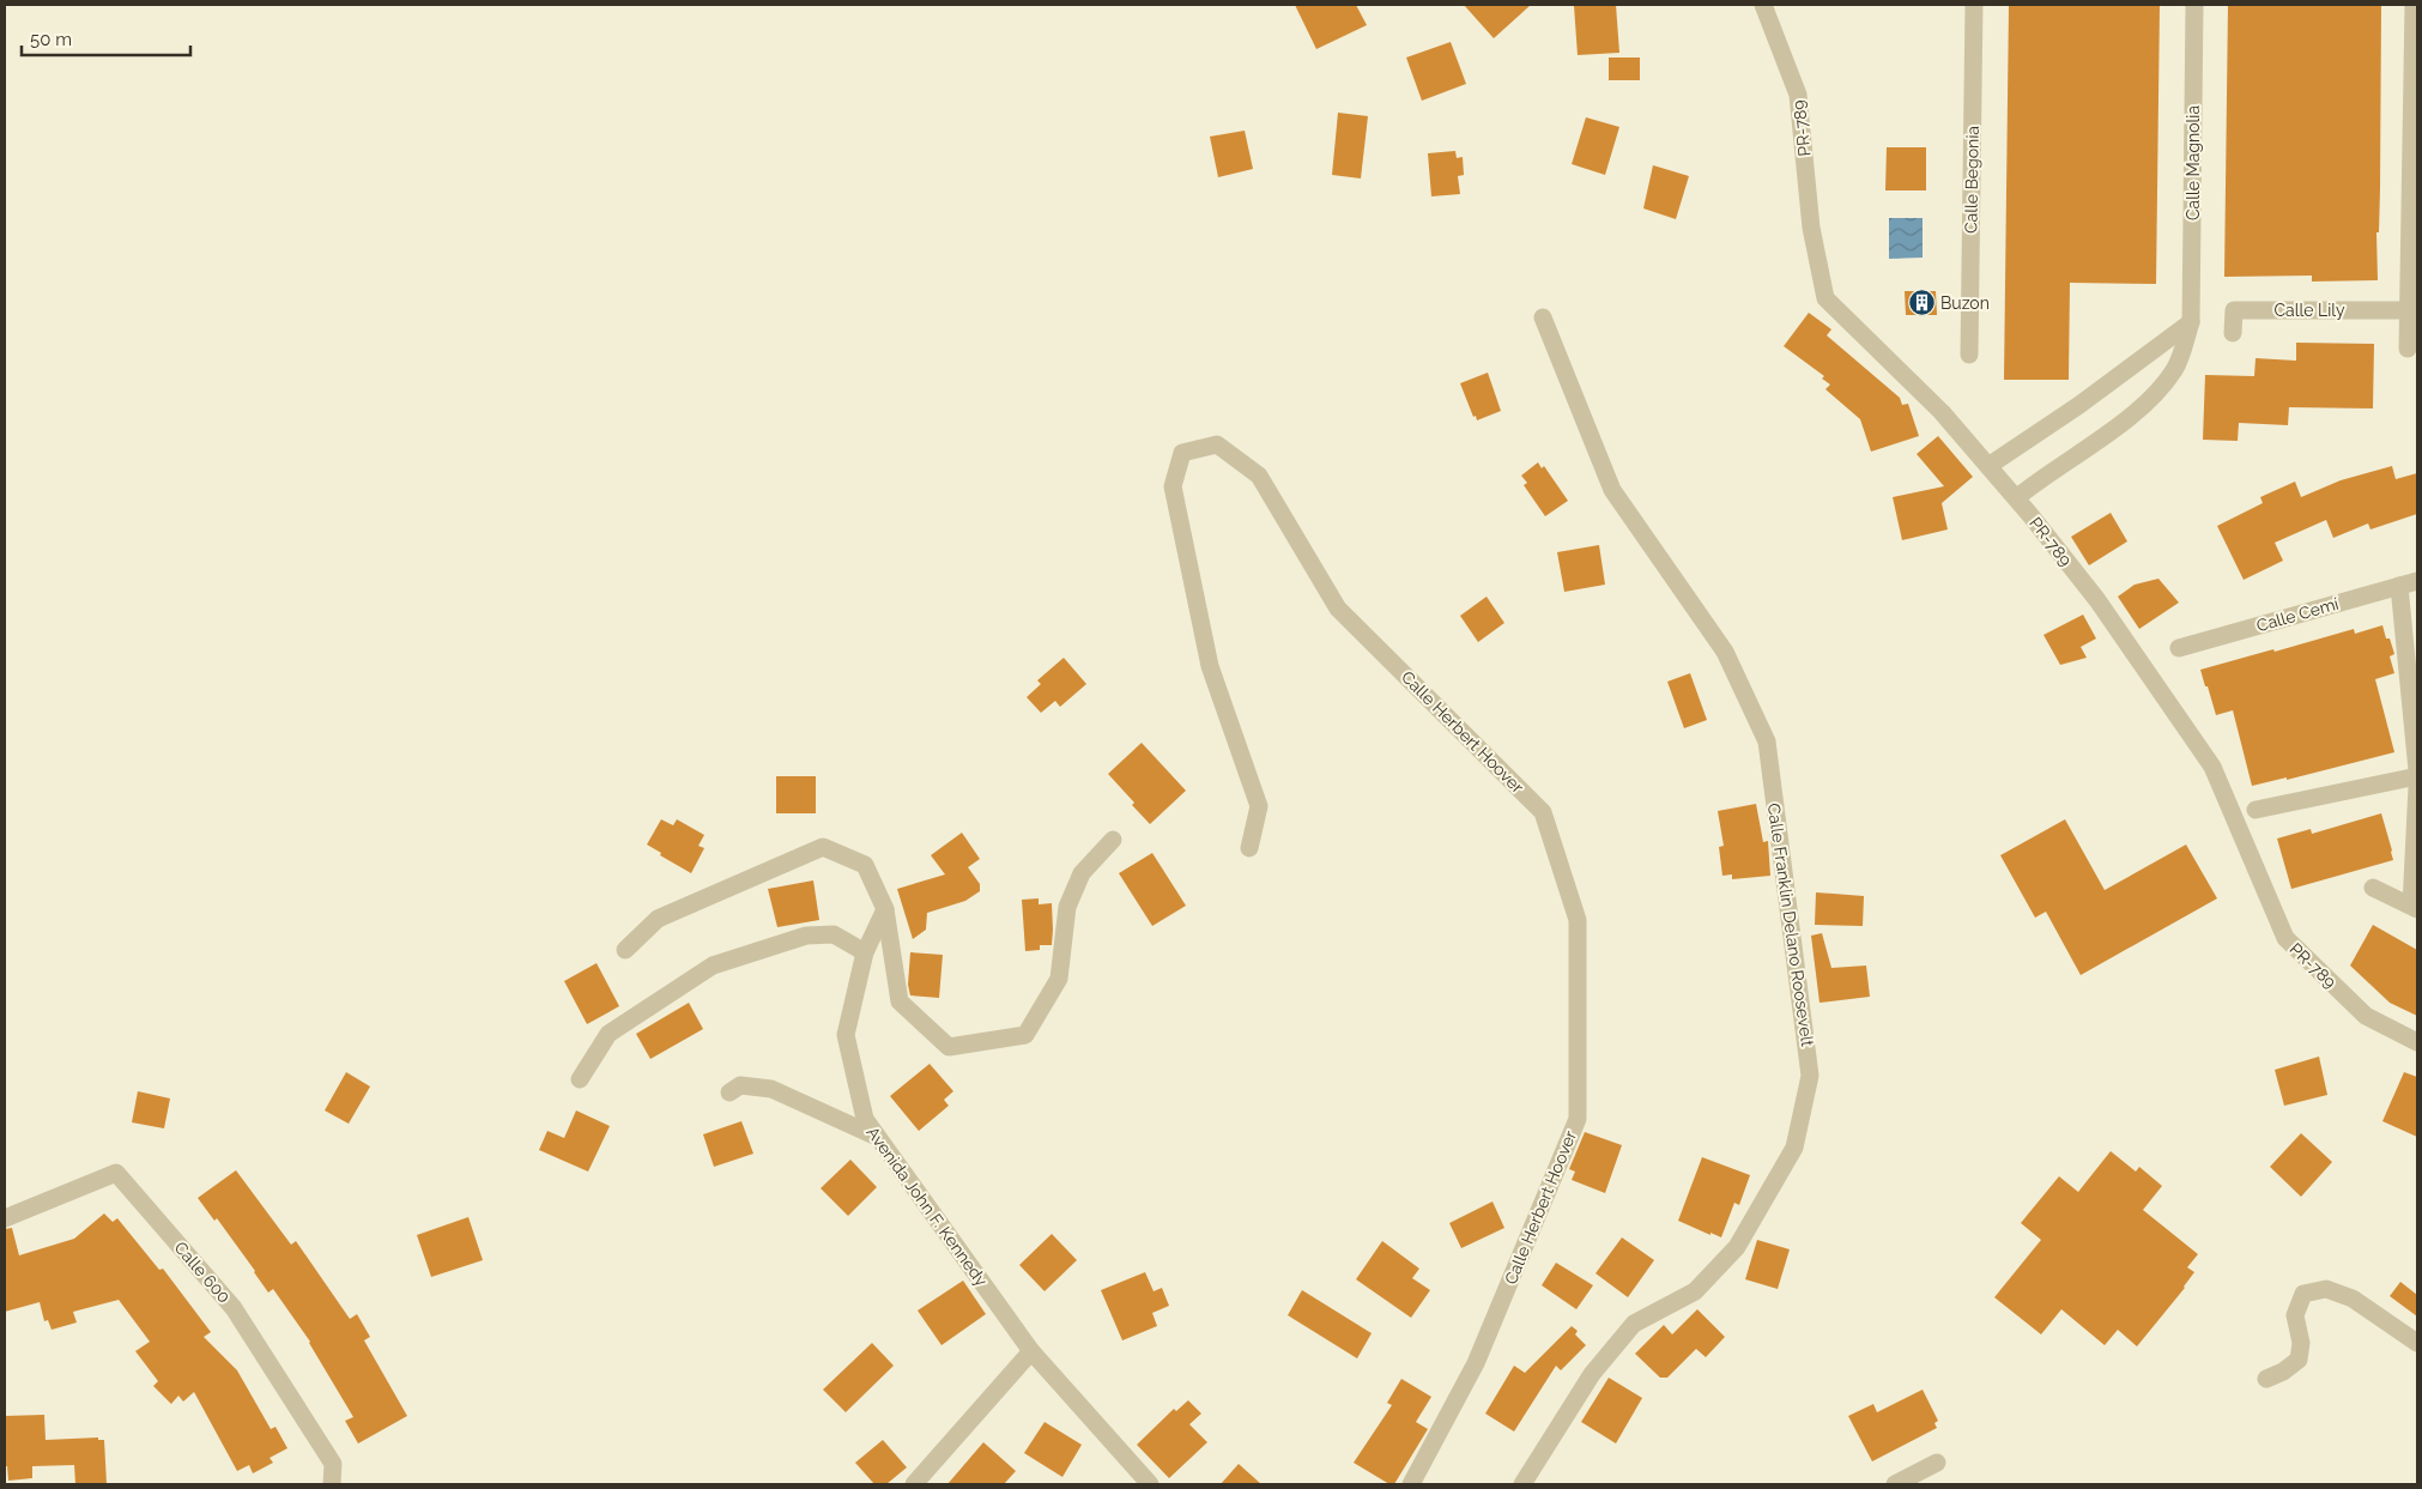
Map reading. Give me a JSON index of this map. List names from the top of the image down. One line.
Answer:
{"streets":{"street":["PR-789","Calle Magnolia","Calle Begonia","Calle Lily","Calle Cemí","Calle Herbert Hoover","Calle Franklin Delano Roosevelt","Avenida John F. Kennedy","Calle 600"]},"crossings":[["PR-789","Calle Magnolia"]],"places":{"building":["Buzon"]},"scale_bar":"50 m"}
